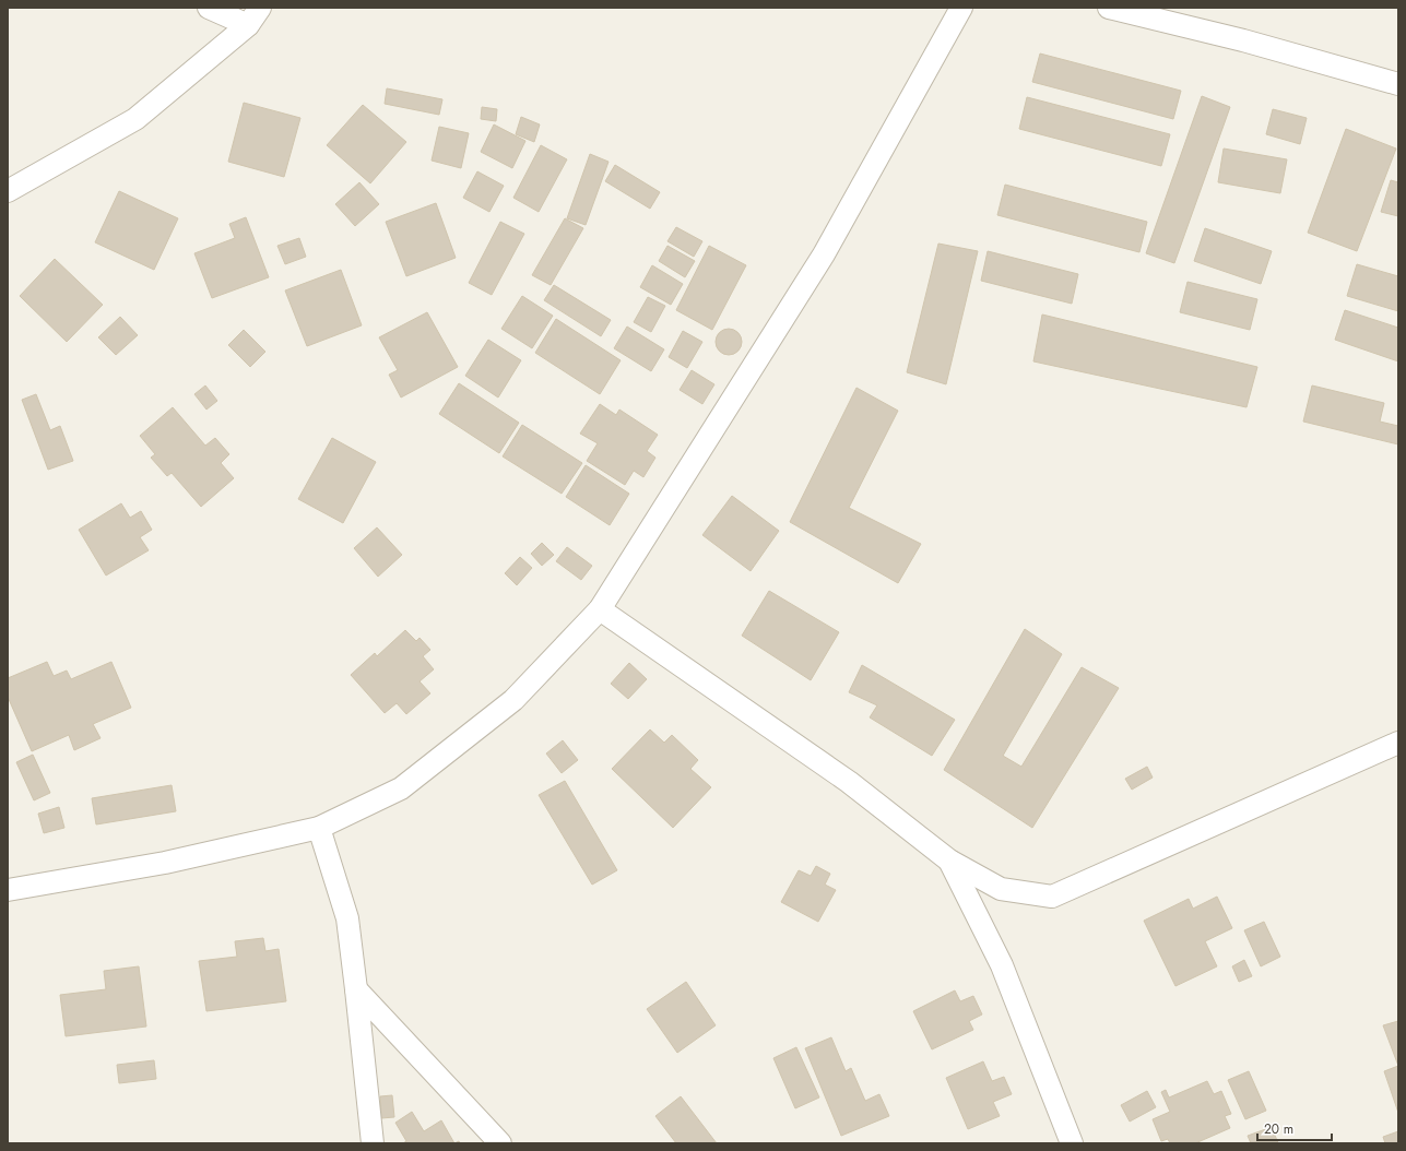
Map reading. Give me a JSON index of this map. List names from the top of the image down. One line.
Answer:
{"scale_bar":"20 m"}
